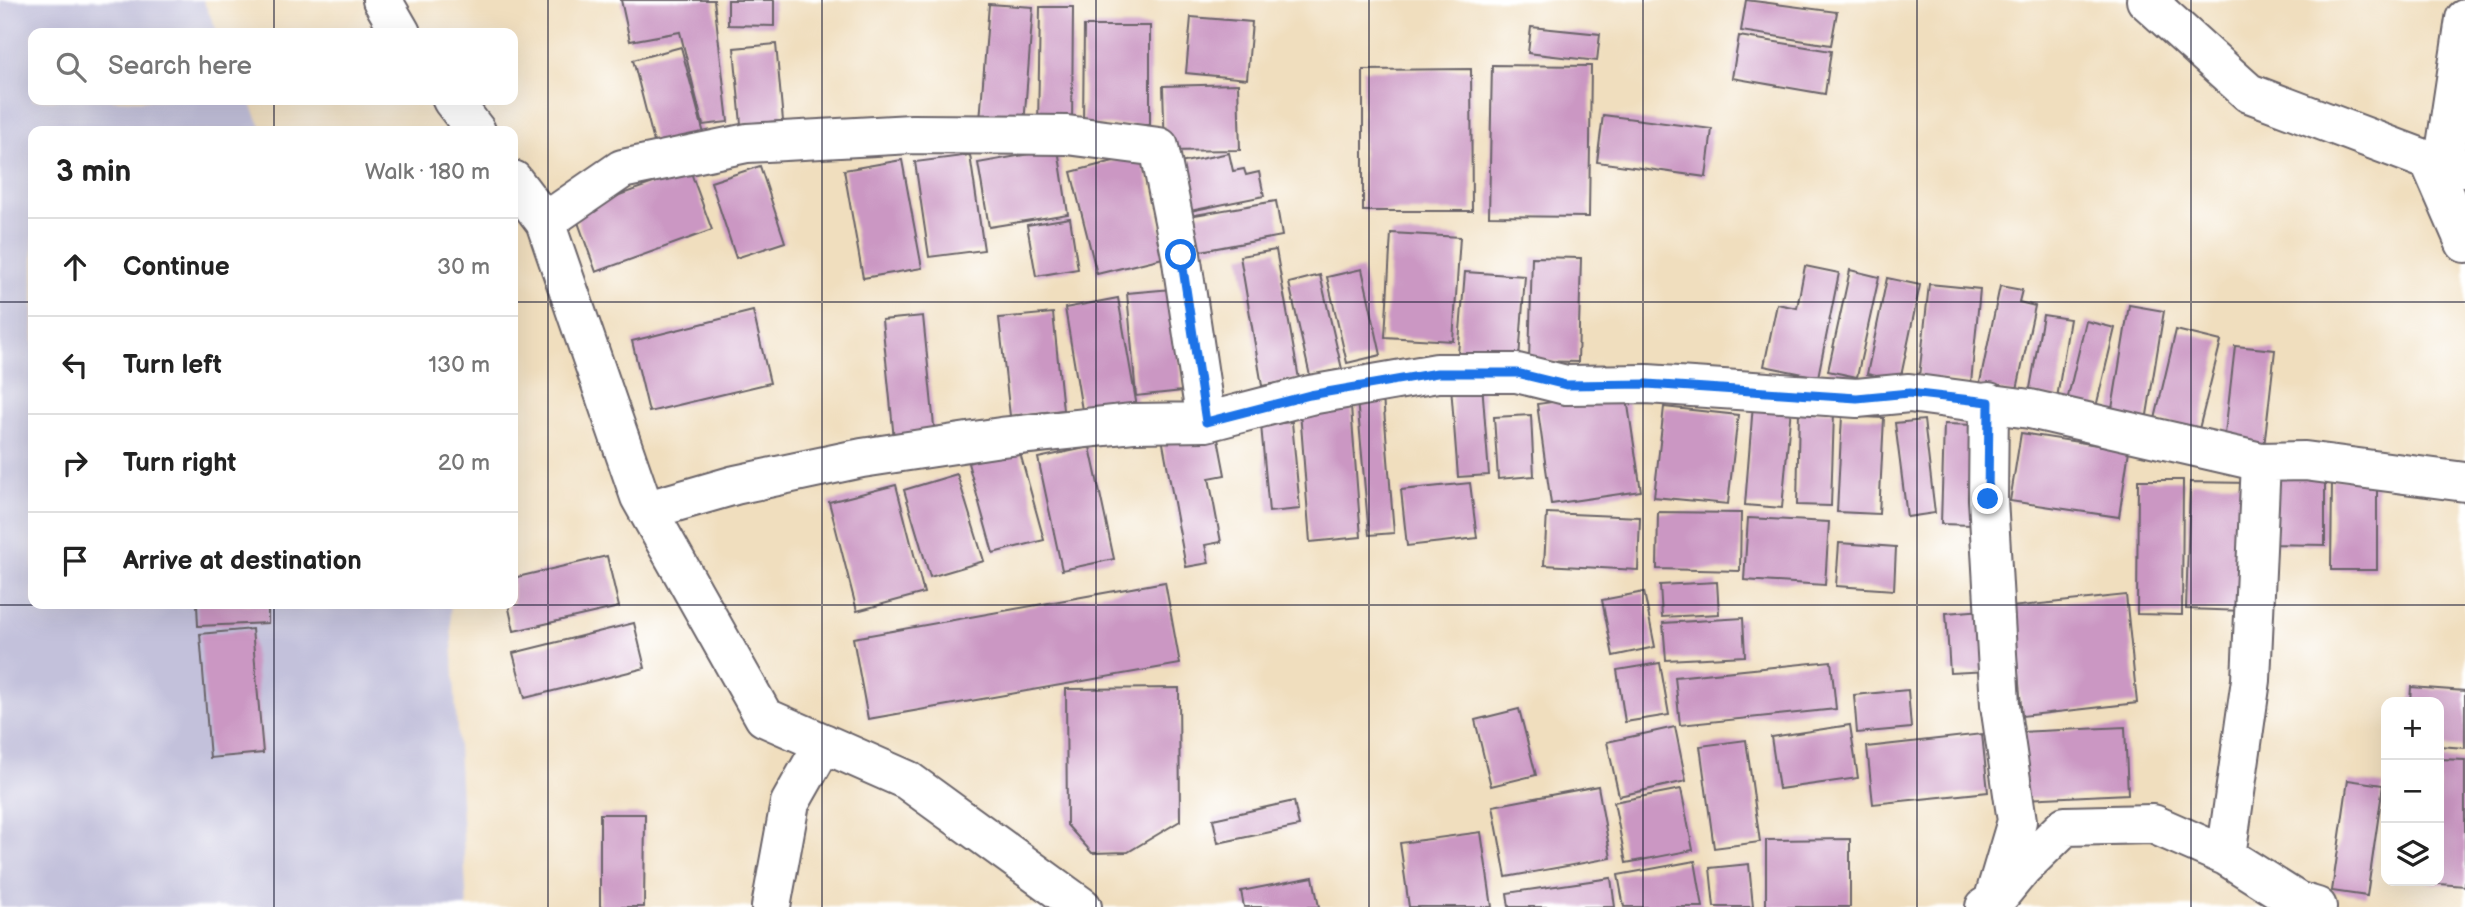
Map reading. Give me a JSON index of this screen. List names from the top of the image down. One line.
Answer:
{"page":{"search":"Search here","heading":["3 min","Walk · 180 m"],"list":[["Continue","30 m"],["Turn left","130 m"],["Turn right","20 m"],"Arrive at destination"],"map_buttons":["+","−"]}}
